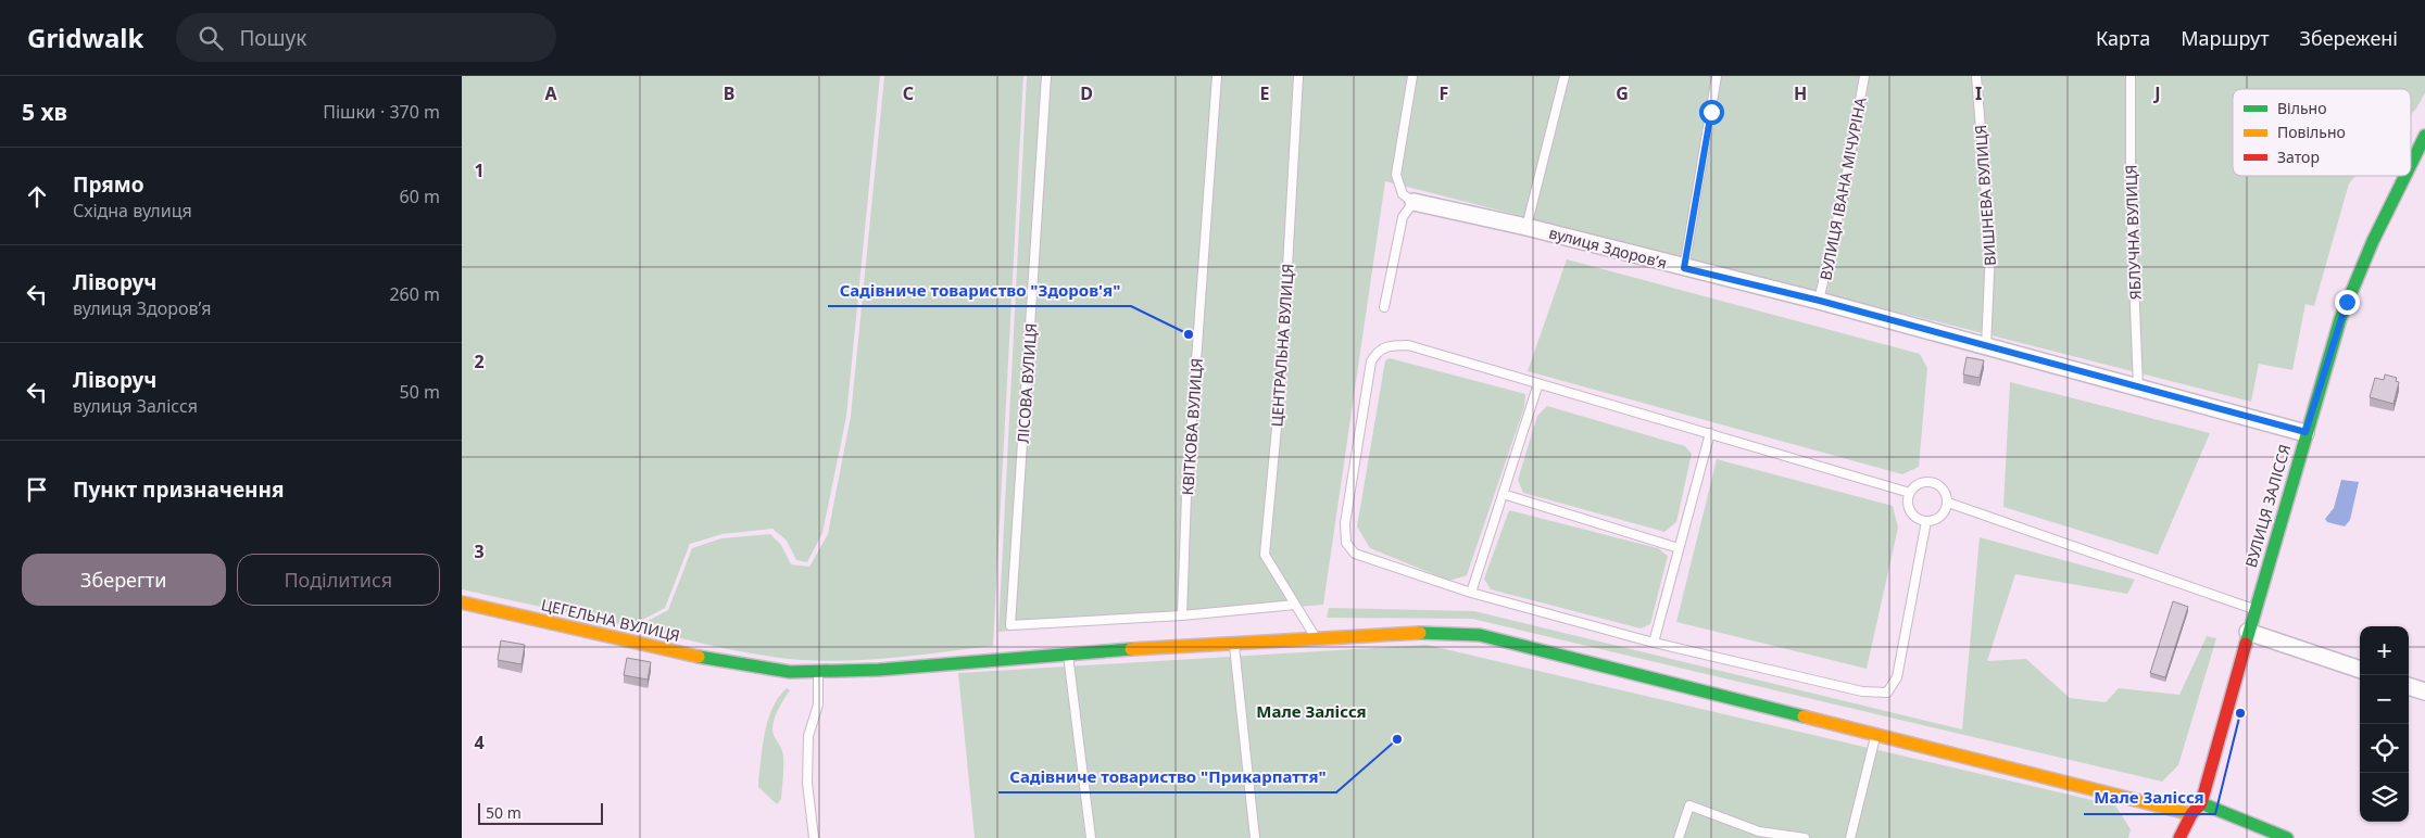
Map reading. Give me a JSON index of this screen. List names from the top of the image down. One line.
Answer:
{"streets":{"street":["вулиця Здоровʼя","ВУЛИЦЯ ЗАЛІССЯ","ЦЕГЕЛЬНА ВУЛИЦЯ"],"lane":["ВУЛИЦЯ ІВАНА МІЧУРІНА","ВИШНЕВА ВУЛИЦЯ","ЯБЛУЧНА ВУЛИЦЯ","ЦЕНТРАЛЬНА ВУЛИЦЯ","ЛІСОВА ВУЛИЦЯ","КВІТКОВА ВУЛИЦЯ"]},"crossings":[["ВУЛИЦЯ ІВАНА МІЧУРІНА","вулиця Здоровʼя"],["ВИШНЕВА ВУЛИЦЯ","вулиця Здоровʼя"],["ЯБЛУЧНА ВУЛИЦЯ","вулиця Здоровʼя"],["вулиця Здоровʼя","ВУЛИЦЯ ЗАЛІССЯ"],["ЦЕНТРАЛЬНА ВУЛИЦЯ","ЦЕГЕЛЬНА ВУЛИЦЯ"],["ЛІСОВА ВУЛИЦЯ","КВІТКОВА ВУЛИЦЯ"]],"districts":["Мале Залісся"],"places":["Садівниче товариство \"Здоров'я\"","Мале Залісся","Садівниче товариство \"Прикарпаття\""],"legend":["Вільно","Повільно","Затор"],"scale_bar":"50 m","page":{"header":"Gridwalk","search":"Пошук","nav":["Карта","Маршрут","Збережені"],"heading":["5 хв","Пішки · 370 m"],"list":[["Прямо","Східна вулиця","60 m"],["Ліворуч","вулиця Здоровʼя","260 m"],["Ліворуч","вулиця Залісся","50 m"],"Пункт призначення"],"buttons":["Зберегти","Поділитися"],"map_buttons":["+","−"],"scale":"50 m"},"grid":{"columns":["A","B","C","D","E","F","G","H","I","J"],"rows":["1","2","3","4"]}}
